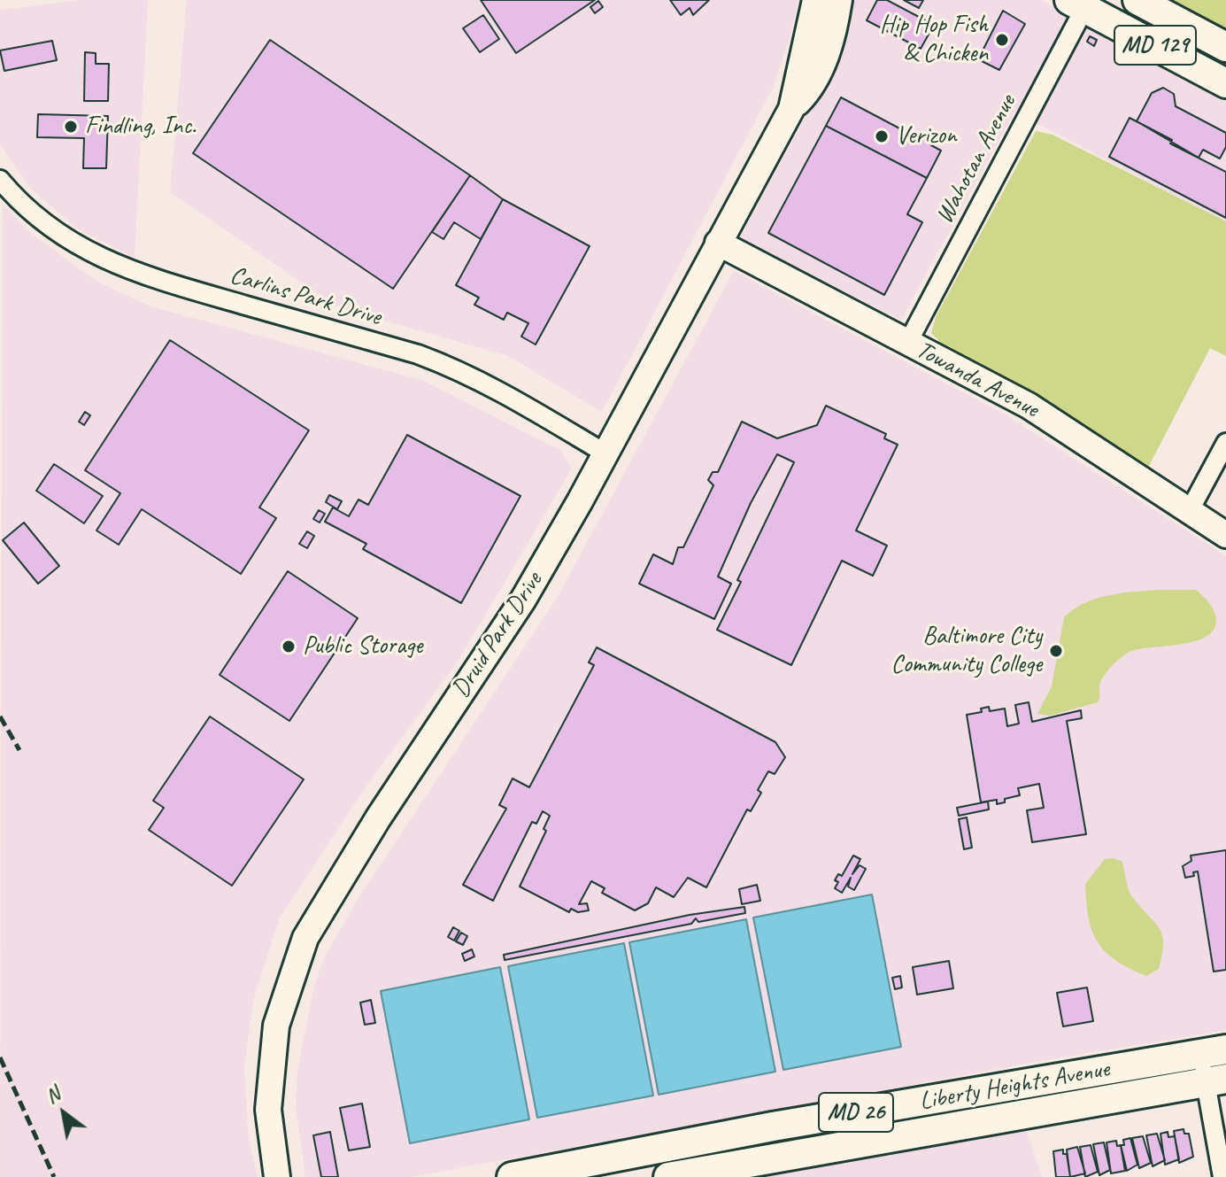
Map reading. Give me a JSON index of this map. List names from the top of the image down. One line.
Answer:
{"streets":{"main road":["MD 129","Towanda Avenue","Druid Park Drive","Liberty Heights Avenue","MD 26"],"street":["Wahotan Avenue","Carlins Park Drive"]},"crossings":[["MD 129","Wahotan Avenue"],["Wahotan Avenue","Towanda Avenue"],["Carlins Park Drive","Druid Park Drive"],["Towanda Avenue","Druid Park Drive"]],"places":["Hip Hop Fish & Chicken","Findling, Inc.","Verizon","Public Storage","Baltimore City Community College"],"north":"top left"}
